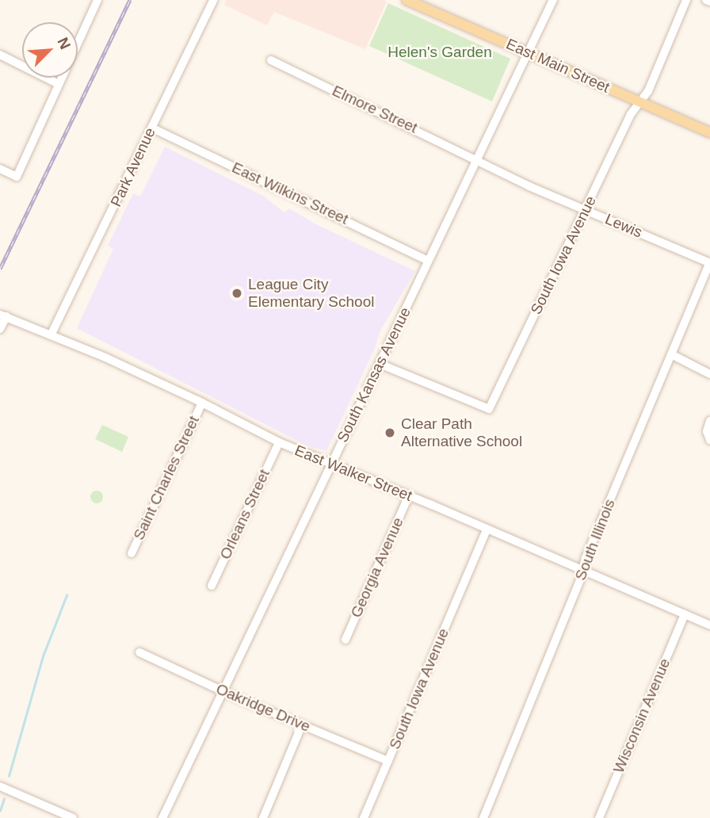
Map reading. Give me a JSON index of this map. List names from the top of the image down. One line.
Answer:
{"streets":{"main road":["East Main Street"],"street":["Elmore Street","Park Avenue","East Wilkins Street","Lewis","South Iowa Avenue","South Kansas Avenue","East Walker Street","Saint Charles Street","Orleans Street","South Illinois","Georgia Avenue","Oakridge Drive","Wisconsin Avenue"]},"crossings":[["East Main Street","South Iowa Avenue"],["East Main Street","South Kansas Avenue"],["Elmore Street","Lewis"],["Elmore Street","South Kansas Avenue"],["Park Avenue","East Wilkins Street"],["Park Avenue","East Walker Street"],["East Wilkins Street","South Kansas Avenue"],["Lewis","South Iowa Avenue"],["Lewis","South Kansas Avenue"],["Lewis","South Illinois"],["South Iowa Avenue","South Kansas Avenue"],["South Iowa Avenue","East Walker Street"],["South Iowa Avenue","Oakridge Drive"],["South Kansas Avenue","East Walker Street"],["South Kansas Avenue","Oakridge Drive"],["East Walker Street","Saint Charles Street"],["East Walker Street","Orleans Street"],["East Walker Street","South Illinois"],["East Walker Street","Georgia Avenue"],["East Walker Street","Wisconsin Avenue"]],"parks":["Helen's Garden"],"places":["League City Elementary School","Clear Path Alternative School"],"north":"top right"}
